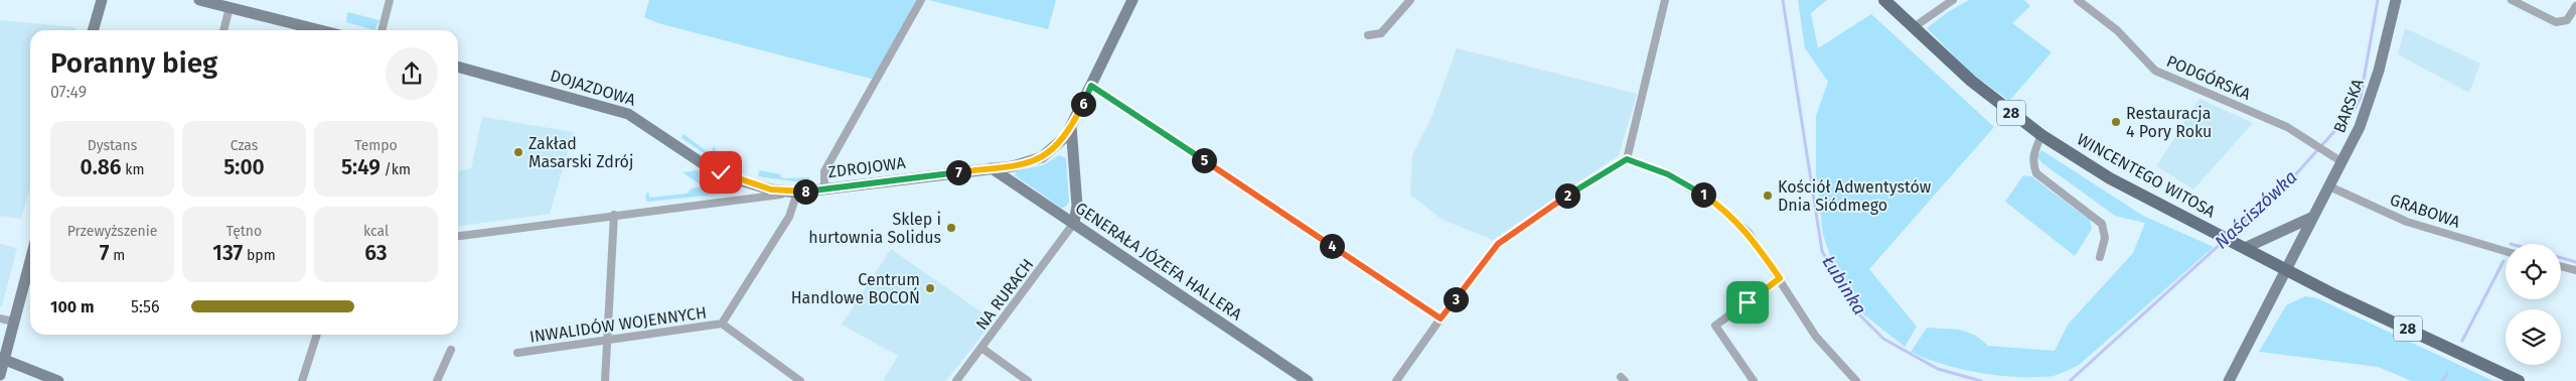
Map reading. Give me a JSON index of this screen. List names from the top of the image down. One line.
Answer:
{"streets":{"main road":["28","WINCENTEGO WITOSA"],"street":["PODGÓRSKA","DOJAZDOWA","BARSKA","ZDROJOWA","GRABOWA","GENERAŁA JÓZEFA HALLERA","NA RURACH","INWALIDÓW WOJENNYCH"]},"crossings":[["PODGÓRSKA","BARSKA"],["DOJAZDOWA","ZDROJOWA"],["BARSKA","28"],["BARSKA","WINCENTEGO WITOSA"],["BARSKA","GRABOWA"],["28","WINCENTEGO WITOSA"],["ZDROJOWA","GENERAŁA JÓZEFA HALLERA"],["GENERAŁA JÓZEFA HALLERA","NA RURACH"]],"water":["Naściszówka","Łubinka"],"places":["Restauracja 4 Pory Roku","Zakład Masarski Zdrój","Kościół Adwentystów Dnia Siódmego","Sklep i hurtownia Solidus","Centrum Handlowe BOCOŃ"],"page":{"heading":["Poranny bieg","07:49"],"pins":["6","5","7","8","1","2","4","3"],"stats":[["Dystans","0.86 km"],["Czas","5:00"],["Tempo","5:49 /km"],["Przewyższenie","7 m"],["Tętno","137 bpm"],["kcal","63"]],"list":[{"name":"100 m","note":"5:56"}]}}
